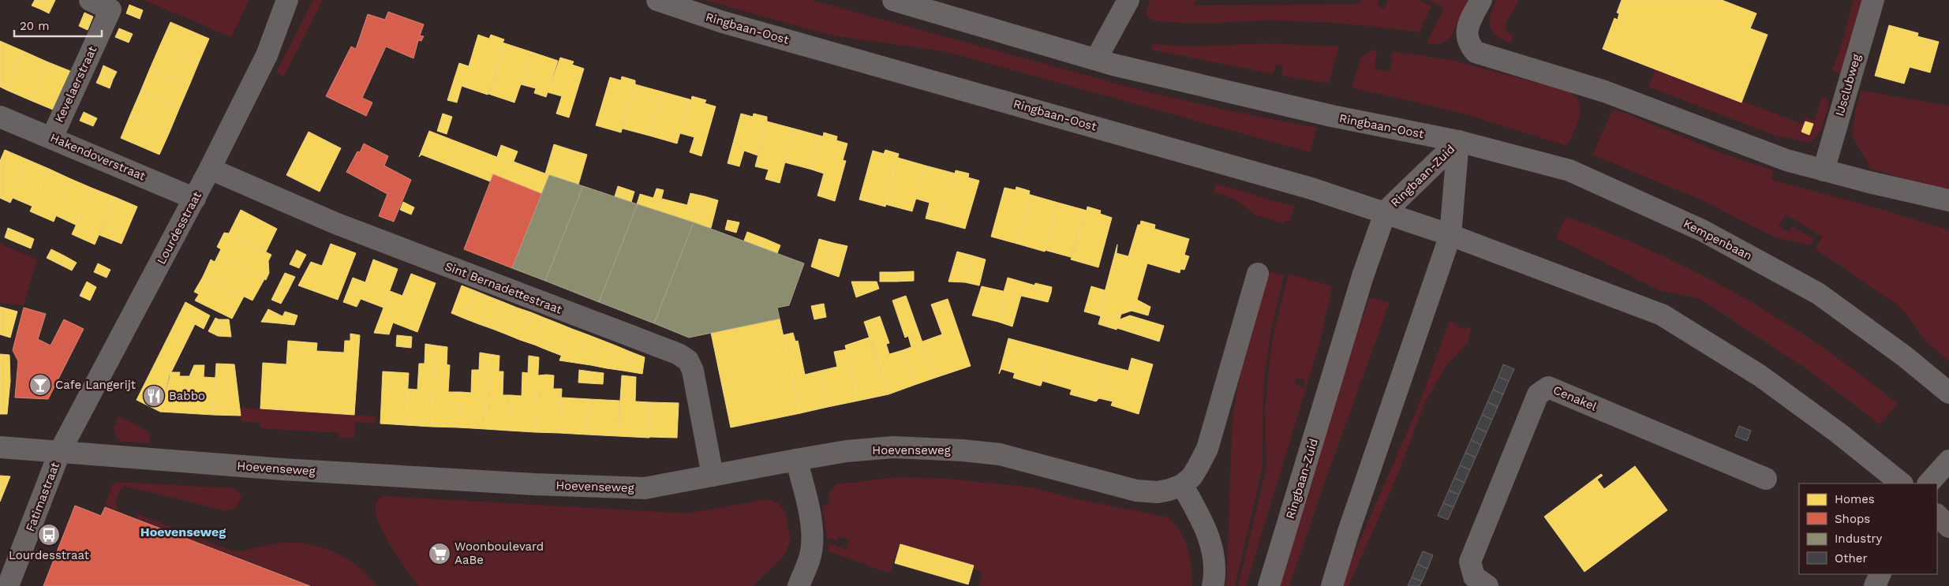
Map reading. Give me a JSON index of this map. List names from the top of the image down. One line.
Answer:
{"streets":{"main road":["Ringbaan-Oost","Ringbaan-Zuid","Kempenbaan"],"street":["Kevelaerstraat","IJsclubweg","Hakendoverstraat","Lourdesstraat","Sint Bernadettestraat","Cenakel","Hoevenseweg","Fatimastraat"]},"crossings":[["Ringbaan-Oost","Ringbaan-Zuid"],["Ringbaan-Oost","Kempenbaan"],["Kevelaerstraat","Hakendoverstraat"],["Hakendoverstraat","Lourdesstraat"],["Ringbaan-Zuid","Kempenbaan"],["Lourdesstraat","Sint Bernadettestraat"],["Lourdesstraat","Hoevenseweg"],["Lourdesstraat","Fatimastraat"],["Sint Bernadettestraat","Hoevenseweg"],["Hoevenseweg","Fatimastraat"]],"districts":["Hoevenseweg"],"places":{"bar":["Cafe Langerijt"],"restaurant":["Babbo"],"bus stop":["Lourdesstraat"],"supermarket":["Woonboulevard AaBe"]},"legend":["Homes","Shops","Industry","Other"],"scale_bar":"20 m"}
